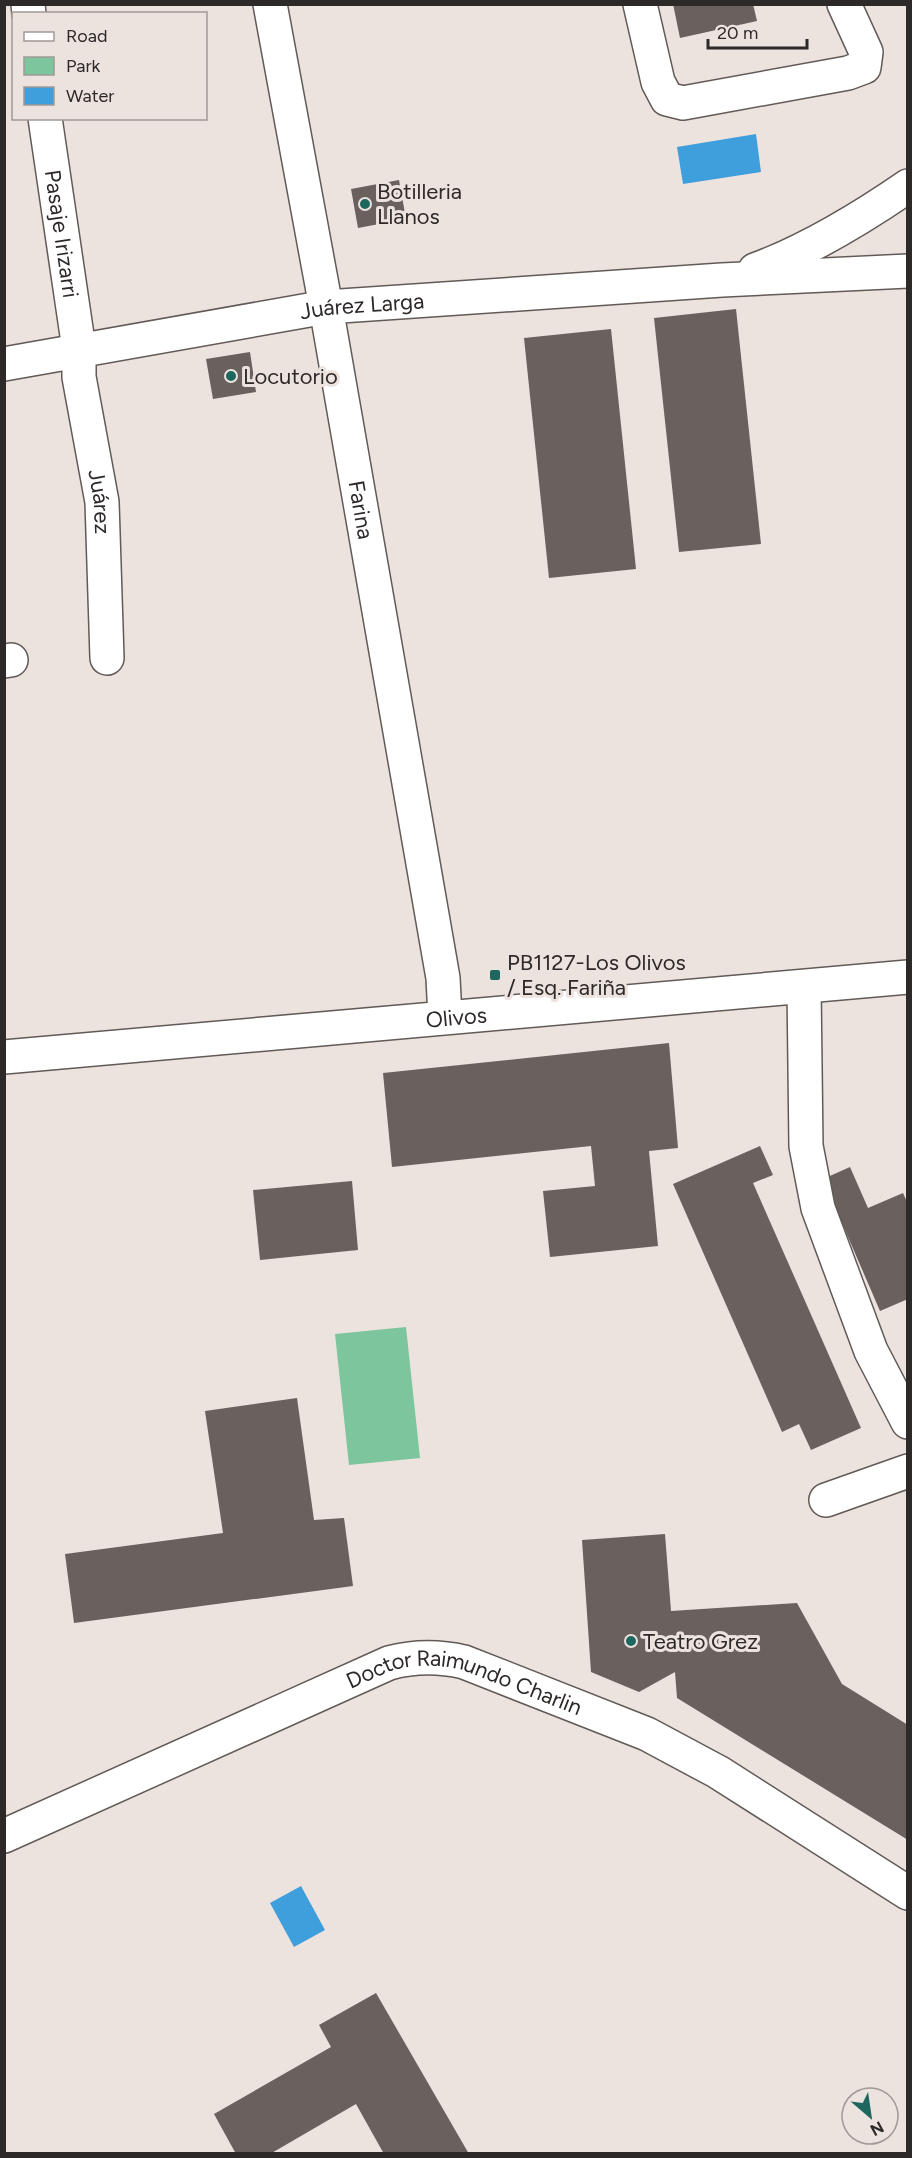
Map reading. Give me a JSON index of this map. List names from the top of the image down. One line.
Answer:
{"streets":{"street":["Pasaje Irizarri","Juárez Larga","Juárez","Farina","Olivos","Doctor Raimundo Charlin"]},"crossings":[["Pasaje Irizarri","Juárez Larga"],["Pasaje Irizarri","Juárez"],["Juárez Larga","Juárez"],["Juárez Larga","Farina"],["Farina","Olivos"]],"places":{"other":["Botilleria Llanos","Locutorio","Teatro Grez"],"transit":["PB1127-Los Olivos / Esq. Fariña"]},"legend":["Road","Park","Water"],"scale_bar":"20 m","north":"bottom right"}
